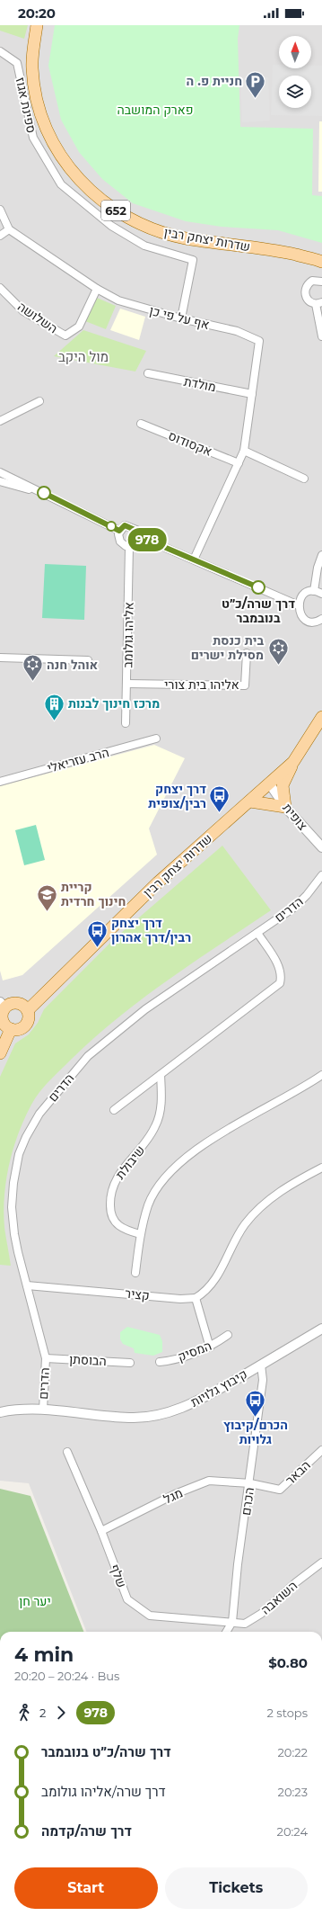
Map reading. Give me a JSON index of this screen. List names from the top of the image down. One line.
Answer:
{"streets":{"main road":["652","שדרות יצחק רבין"],"street":["ספינת אגוז","השלושה","אף על פי כן","מולדת","אקסודוס","אליהו גולומב","אליהו בית צורי","הרב עזריאלי","צופית","הדרים","שיבולת","קציר","המסיק","הבוסתן","קיבוץ גלויות","הבאר","מגל","הכרם","שלף","השואבה"]},"crossings":[["ספינת אגוז","אף על פי כן"],["שדרות יצחק רבין","צופית"],["השלושה","אף על פי כן"],["אף על פי כן","מולדת"],["אף על פי כן","אקסודוס"],["אליהו גולומב","אליהו בית צורי"],["הדרים","קציר"],["הדרים","הבוסתן"],["הדרים","קיבוץ גלויות"],["קיבוץ גלויות","הכרם"],["הבאר","מגל"],["הבאר","הכרם"],["מגל","הכרם"],["מגל","שלף"],["הכרם","שלף"],["הכרם","השואבה"],["שלף","השואבה"]],"districts":["מול היקב"],"parks":["פארק המושבה","יער חן"],"places":{"parking":["חניית פ. ה"],"other":["דרך שרה/כ״ט בנובמבר"],"synagogue":["בית כנסת מסילת ישרים","אוהל חנה"],"building":["מרכז חינוך לבנות"],"bus stop":["דרך יצחק רבין/צופית","דרך יצחק רבין/דרך אהרון","הכרם/קיבוץ גלויות"],"school or university":["קריית חינוך חרדית"]},"lines":["bus line 978"],"north":"top","page":{"status":"20:20","on_map":"978","heading":["4 min","20:20 – 20:24 · Bus","$0.80"],"legs":["2","978","2 stops"],"list":[{"name":"דרך שרה/כ״ט בנובמבר","value":"20:22"},{"name":"דרך שרה/אליהו גולומב","value":"20:23"},{"name":"דרך שרה/קדמה","value":"20:24"}],"buttons":["Start","Tickets"]}}
